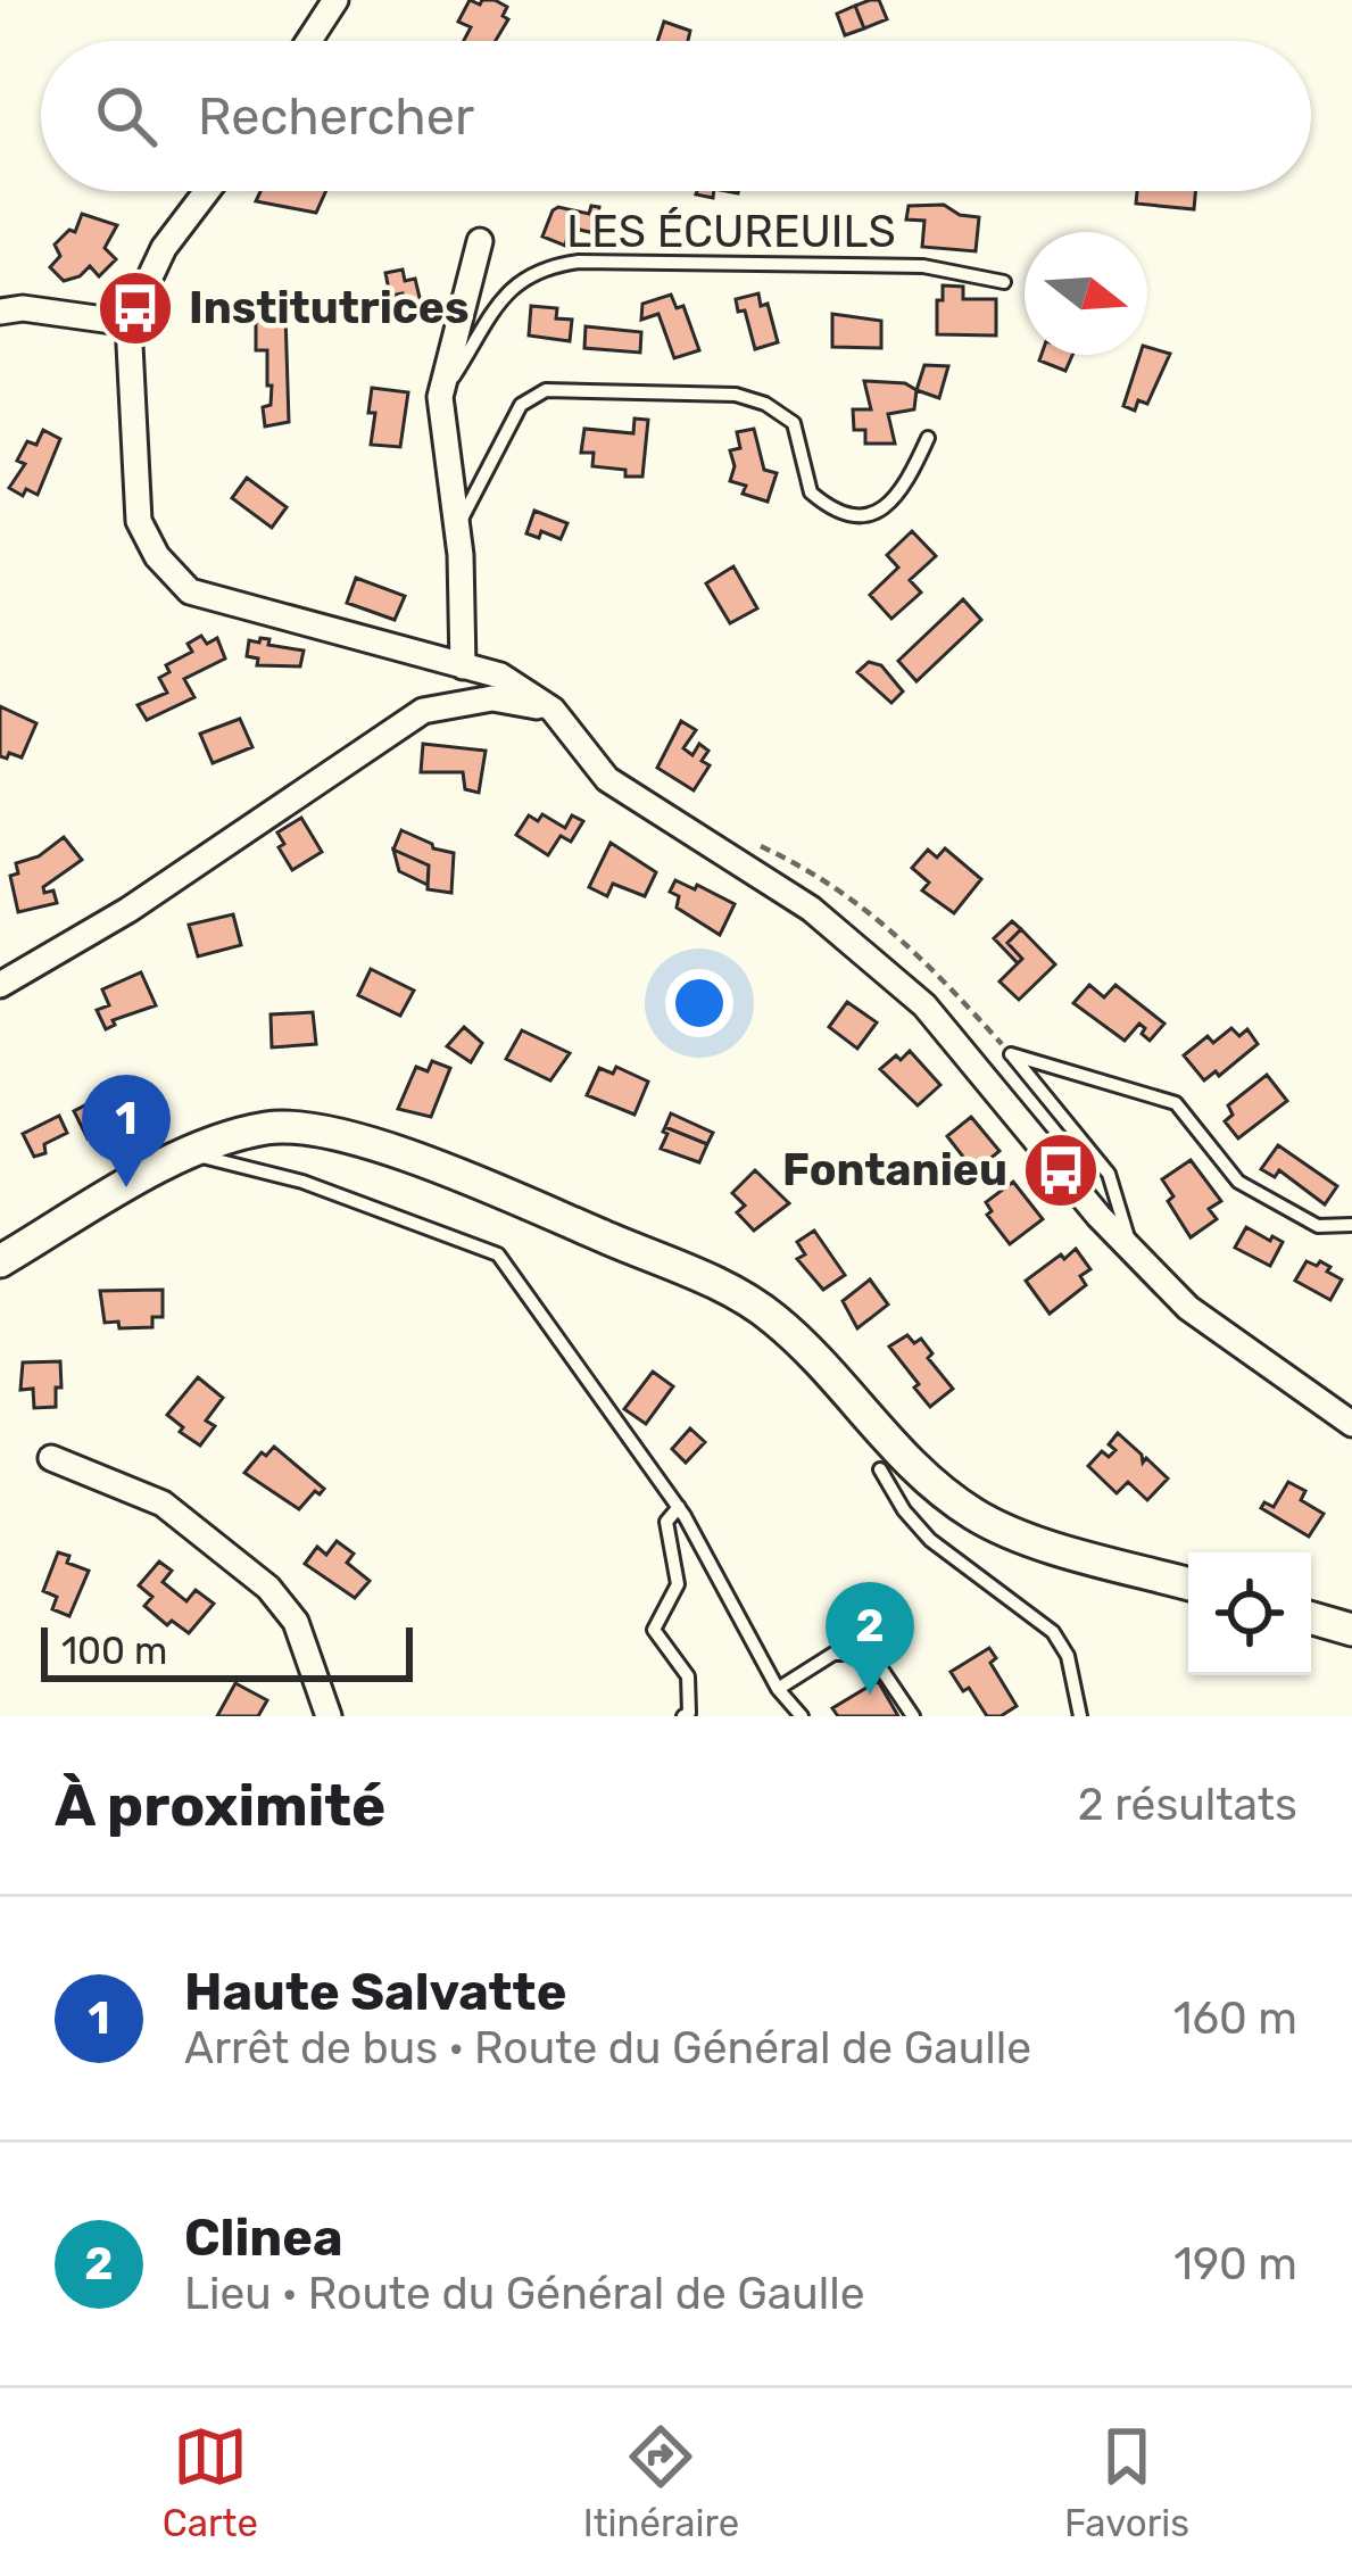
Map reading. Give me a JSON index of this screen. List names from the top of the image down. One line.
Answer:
{"streets":{"lane":["LES ÉCUREUILS"]},"places":{"bus stop":["Institutrices","Fontanieu"]},"scale_bar":"100 m","north":"right","page":{"search":"Rechercher","pins":["1","2"],"scale":"100 m","heading":["À proximité","2 résultats"],"list":[{"mark":"1","name":"Haute Salvatte","note":"Arrêt de bus · Route du Général de Gaulle","value":"160 m"},{"mark":"2","name":"Clinea","note":"Lieu · Route du Général de Gaulle","value":"190 m"}],"nav":["Carte","Itinéraire","Favoris"]}}
